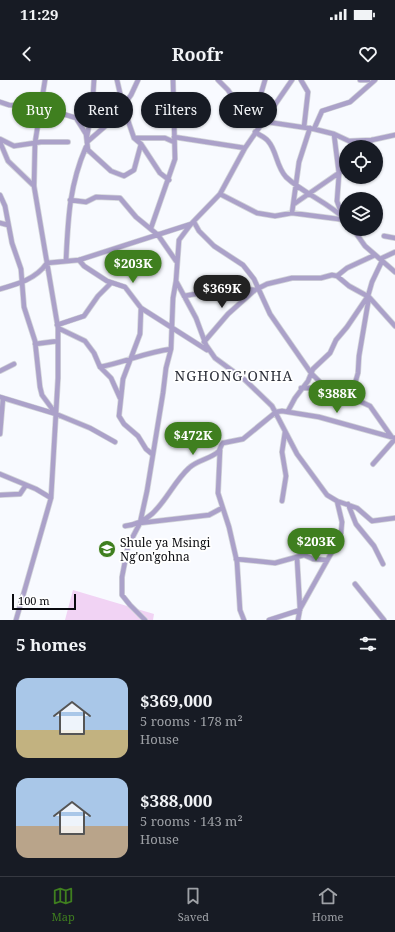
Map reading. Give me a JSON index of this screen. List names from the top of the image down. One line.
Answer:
{"districts":["NGHONG'ONHA"],"places":{"school or university":["Shule ya Msingi Ng'on'gohna"]},"scale_bar":"100 m","page":{"status":"11:29","header":"Roofr","chip":["Buy","Rent","Filters","New"],"price":["$203K","$369K","$388K","$472K","$203K"],"scale":"100 m","heading":"5 homes","list":[{"name":"$369,000","note":"5 rooms · 178 m² · House"},{"name":"$388,000","note":"5 rooms · 143 m² · House"}],"tabs":["Map","Saved","Home"]}}
